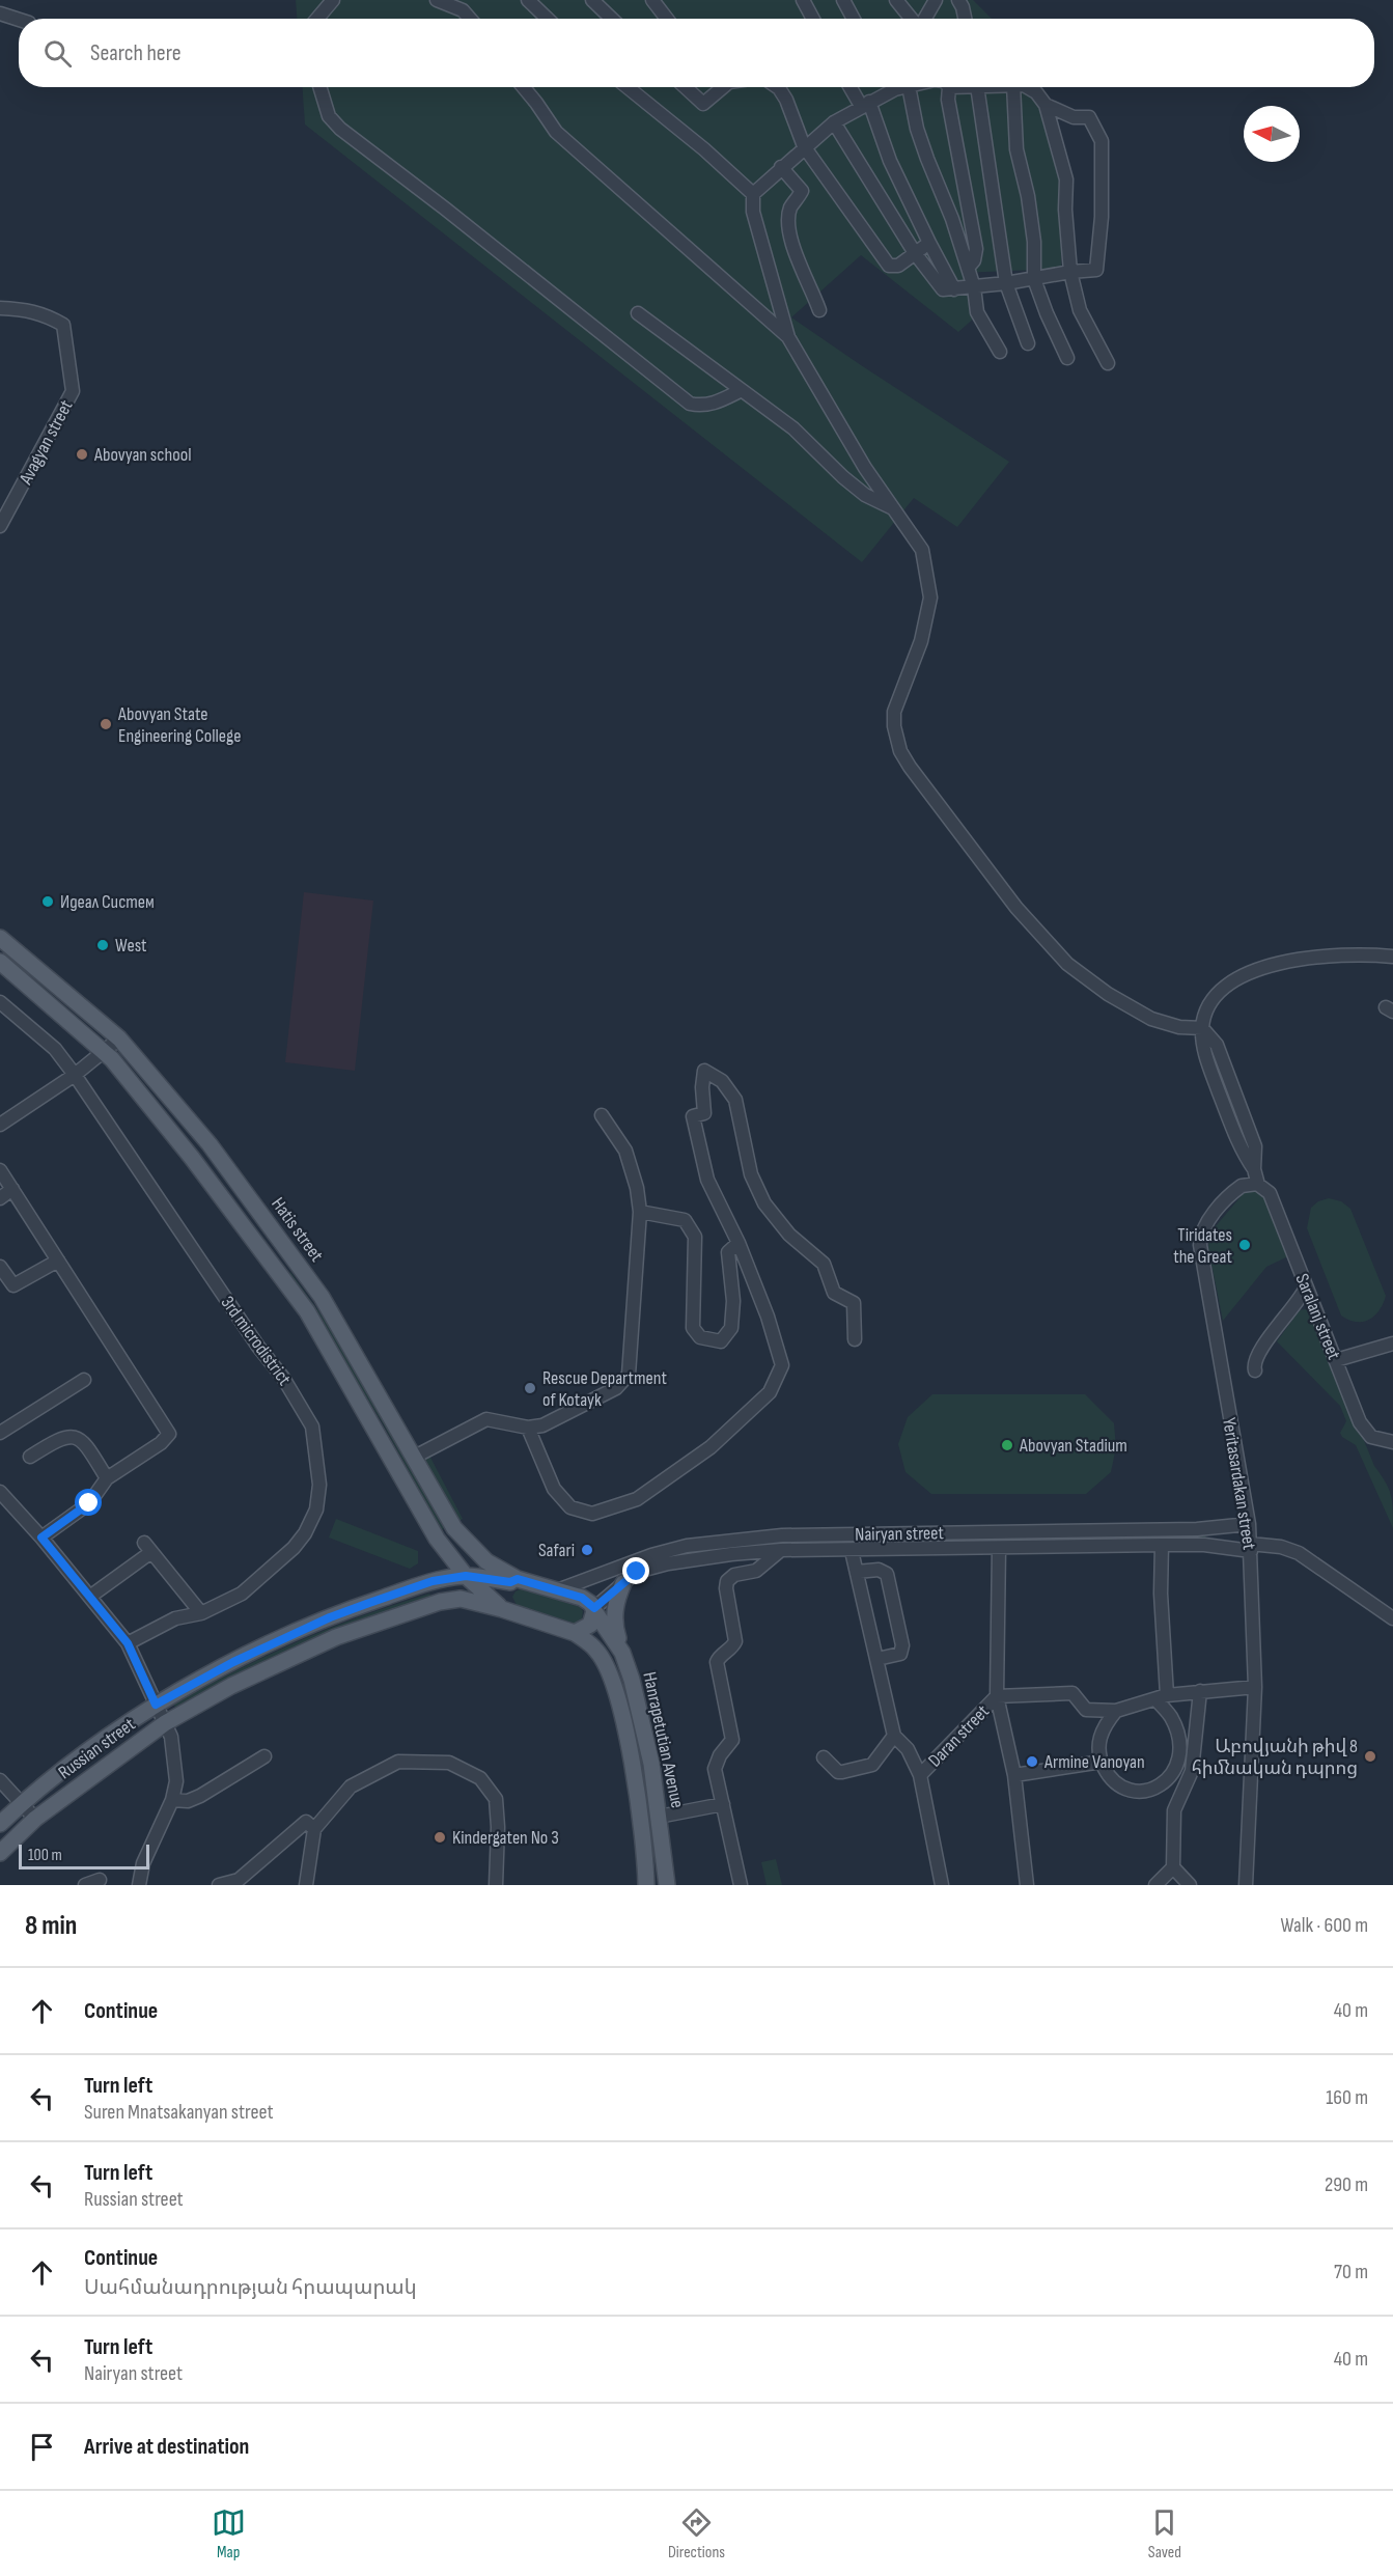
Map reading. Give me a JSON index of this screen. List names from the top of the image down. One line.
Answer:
{"streets":{"main road":["Hatis street","Hanrapetutian Avenue","Russian street"],"street":["Avagyan street","Saralanj street","3rd microdistrict","Yeritasardakan street","Nairyan street","Daran street"]},"crossings":[["Hatis street","Russian street"],["Saralanj street","Yeritasardakan street"],["Yeritasardakan street","Nairyan street"],["Nairyan street","Daran street"],["Nairyan street","Hanrapetutian Avenue"],["Hanrapetutian Avenue","Russian street"]],"places":["Abovyan school","Abovyan State Engineering College","Идеал Систем","West","Tiridates the Great","Rescue Department of Kotayk","Abovyan Stadium","Safari","Աբովյանի թիվ 8 հիմնական դպրոց","Armine Vanoyan","Kindergaten No 3"],"scale_bar":"100 m","north":"left","page":{"search":"Search here","scale":"100 m","heading":["8 min","Walk · 600 m"],"list":[["Continue","40 m"],["Turn left","Suren Mnatsakanyan street","160 m"],["Turn left","Russian street","290 m"],["Continue","Սահմանադրության հրապարակ","70 m"],["Turn left","Nairyan street","40 m"],"Arrive at destination"],"nav":["Map","Directions","Saved"]}}
